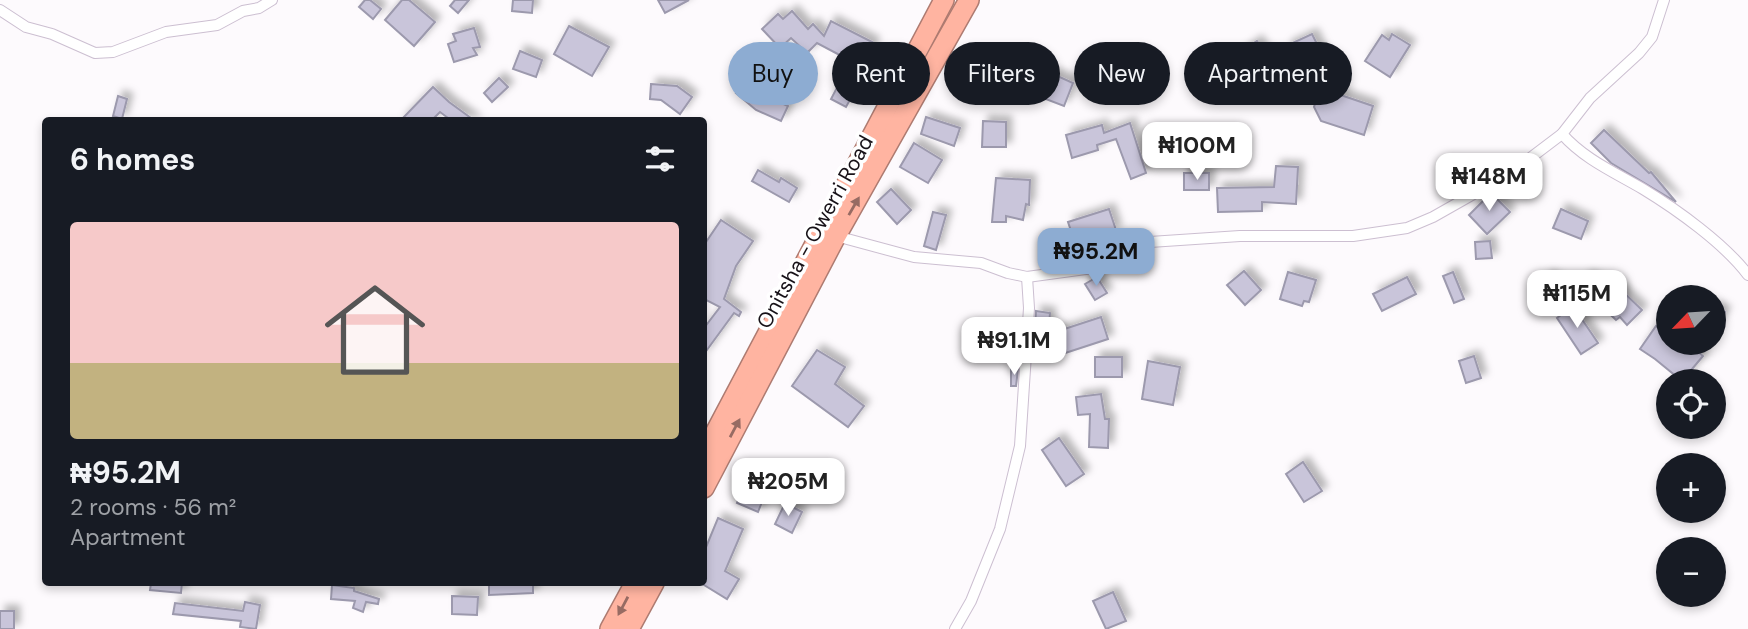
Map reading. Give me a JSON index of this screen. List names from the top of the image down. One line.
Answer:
{"streets":{"highway":["Onitsha - Owerri Road"]},"north":"bottom left","page":{"chip":["Buy","Rent","Filters","New","Apartment"],"heading":"6 homes","price":["₦100M","₦148M","₦95.2M","₦115M","₦91.1M","₦205M"],"list":[{"name":"₦95.2M","note":"2 rooms · 56 m² · Apartment"}],"map_buttons":["+","−"]}}
